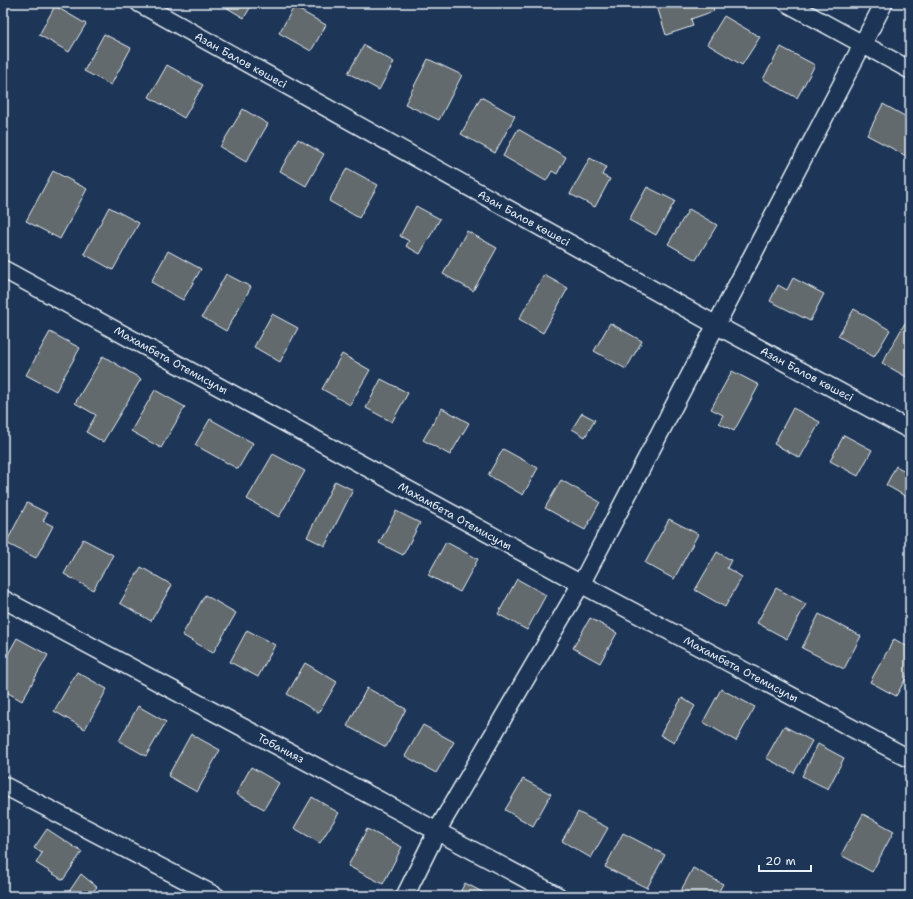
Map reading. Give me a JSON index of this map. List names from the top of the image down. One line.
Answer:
{"streets":{"street":["Азан Балов көшесі","Махамбета Отемисулы","Тобанияз"]},"scale_bar":"20 m"}
